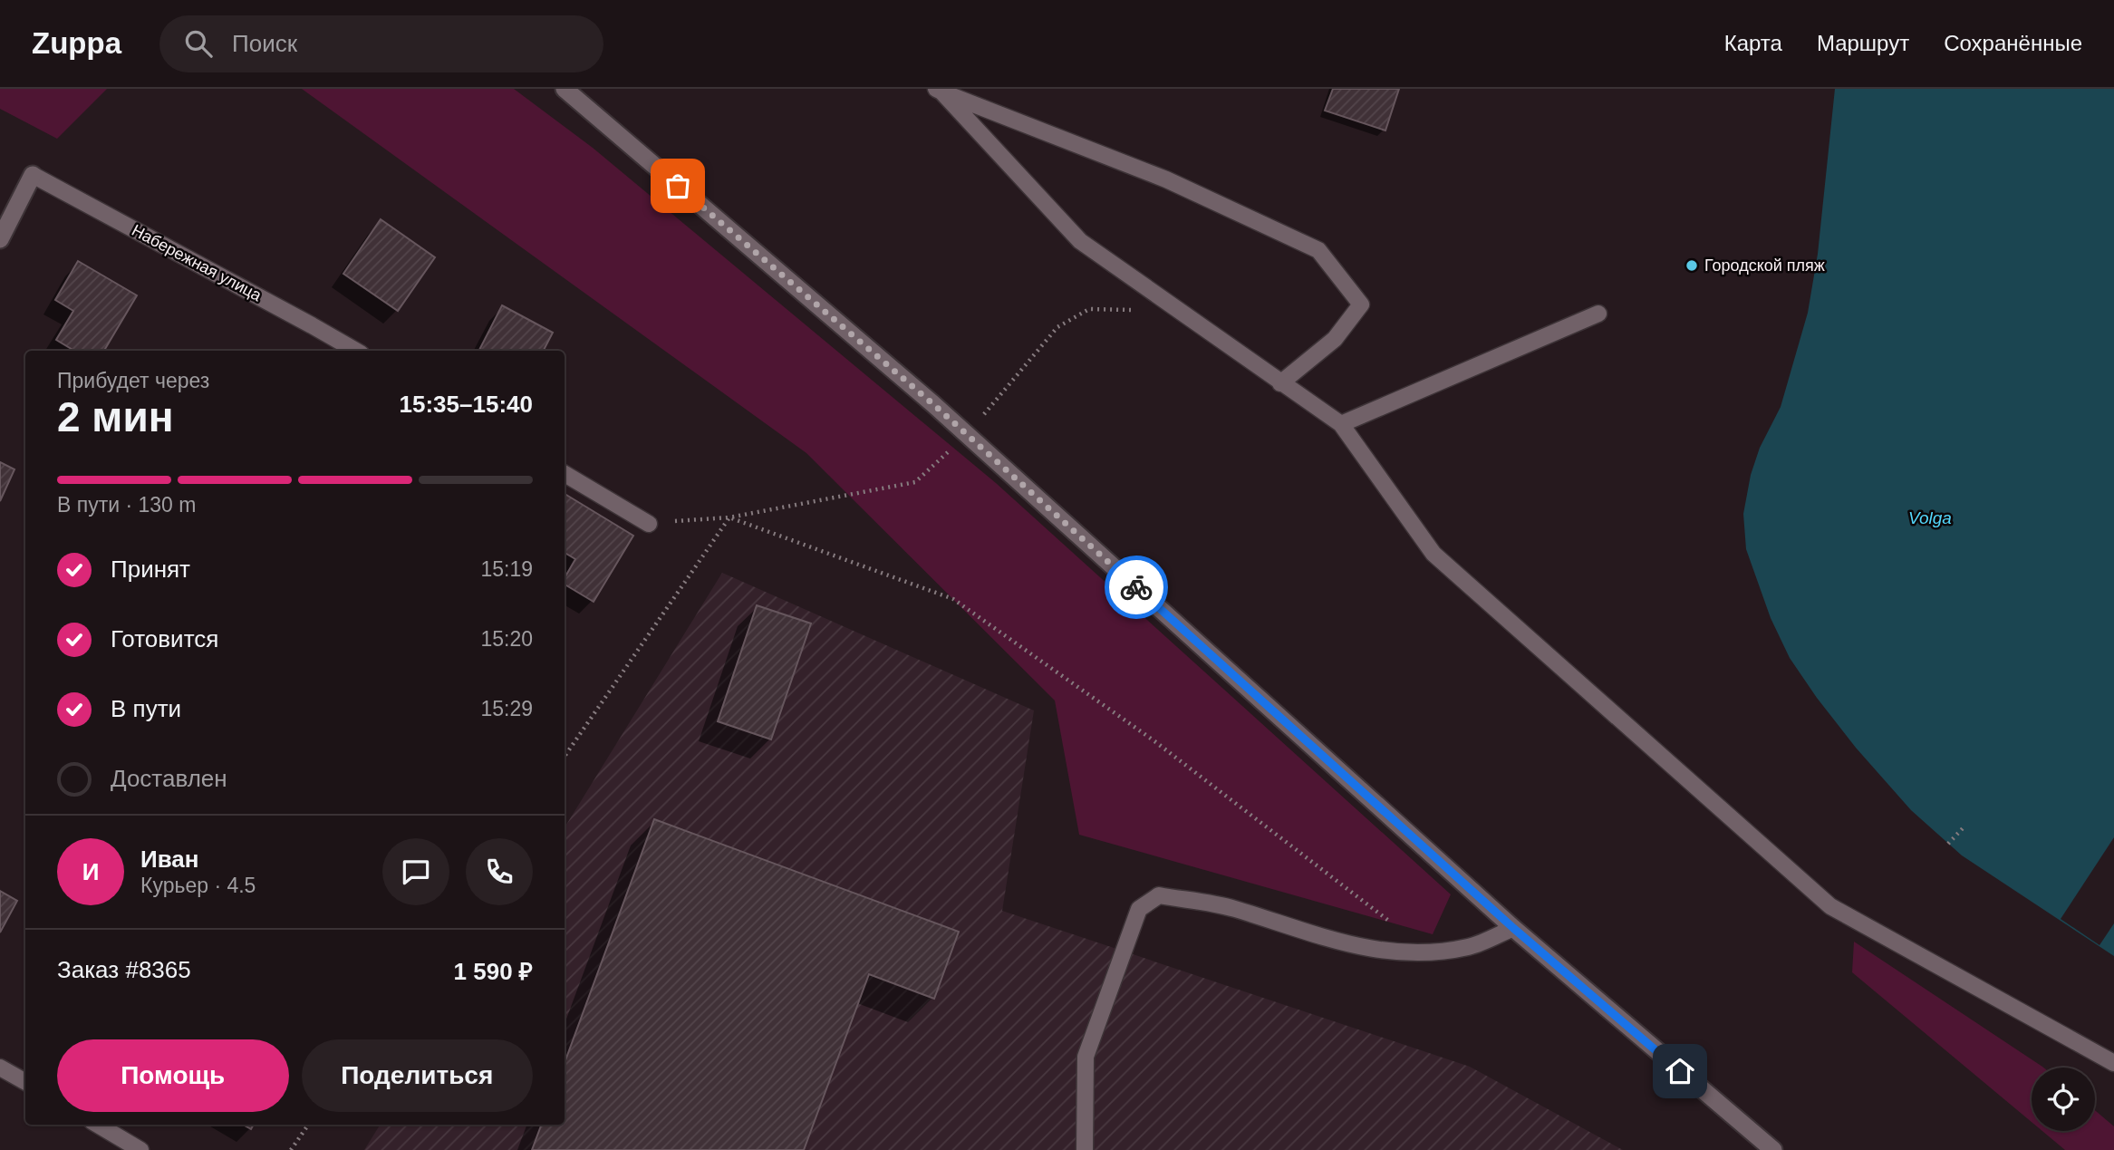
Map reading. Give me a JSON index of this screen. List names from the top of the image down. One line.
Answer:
{"streets":{"lane":["Набережная улица"]},"water":["Volga"],"places":["Городской пляж"],"page":{"header":"Zuppa","search":"Поиск","nav":["Карта","Маршрут","Сохранённые"],"heading":["2 мин","Прибудет через","15:35–15:40"],"panel":["Иван","Курьер · 4.5","Заказ #8365","1 590 ₽"],"bar":"В пути · 130 m","list":[["Принят","15:19"],["Готовится","15:20"],["В пути","15:29"],"Доставлен"],"round":"И","buttons":["Помощь","Поделиться"]}}
